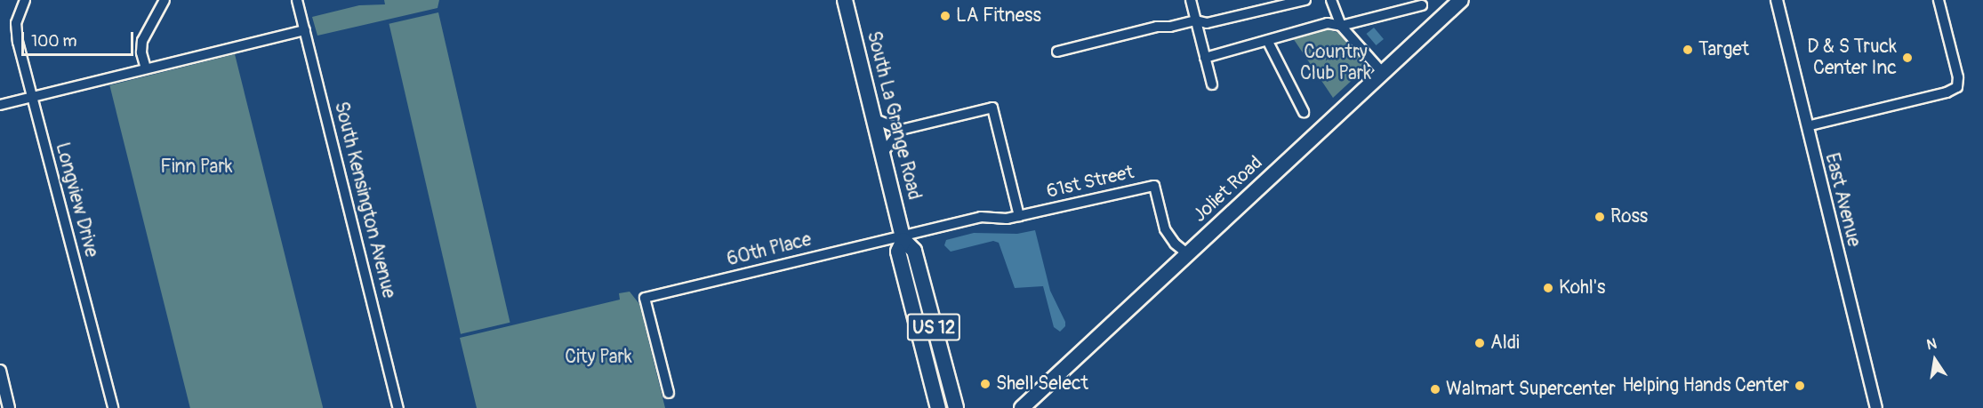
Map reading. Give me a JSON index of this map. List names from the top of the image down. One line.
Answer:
{"streets":{"main road":["South La Grange Road","Joliet Road","US 12"],"street":["61st Street","Longview Drive","South Kensington Avenue","East Avenue","60th Place"]},"crossings":[["South La Grange Road","61st Street"],["South La Grange Road","60th Place"],["61st Street","Joliet Road"],["61st Street","60th Place"]],"parks":["Country Club Park","Finn Park","City Park"],"places":["LA Fitness","Target","D & S Truck Center Inc","Ross","Kohl's","Aldi","Shell Select","Helping Hands Center","Walmart Supercenter"],"scale_bar":"100 m","north":"top"}
